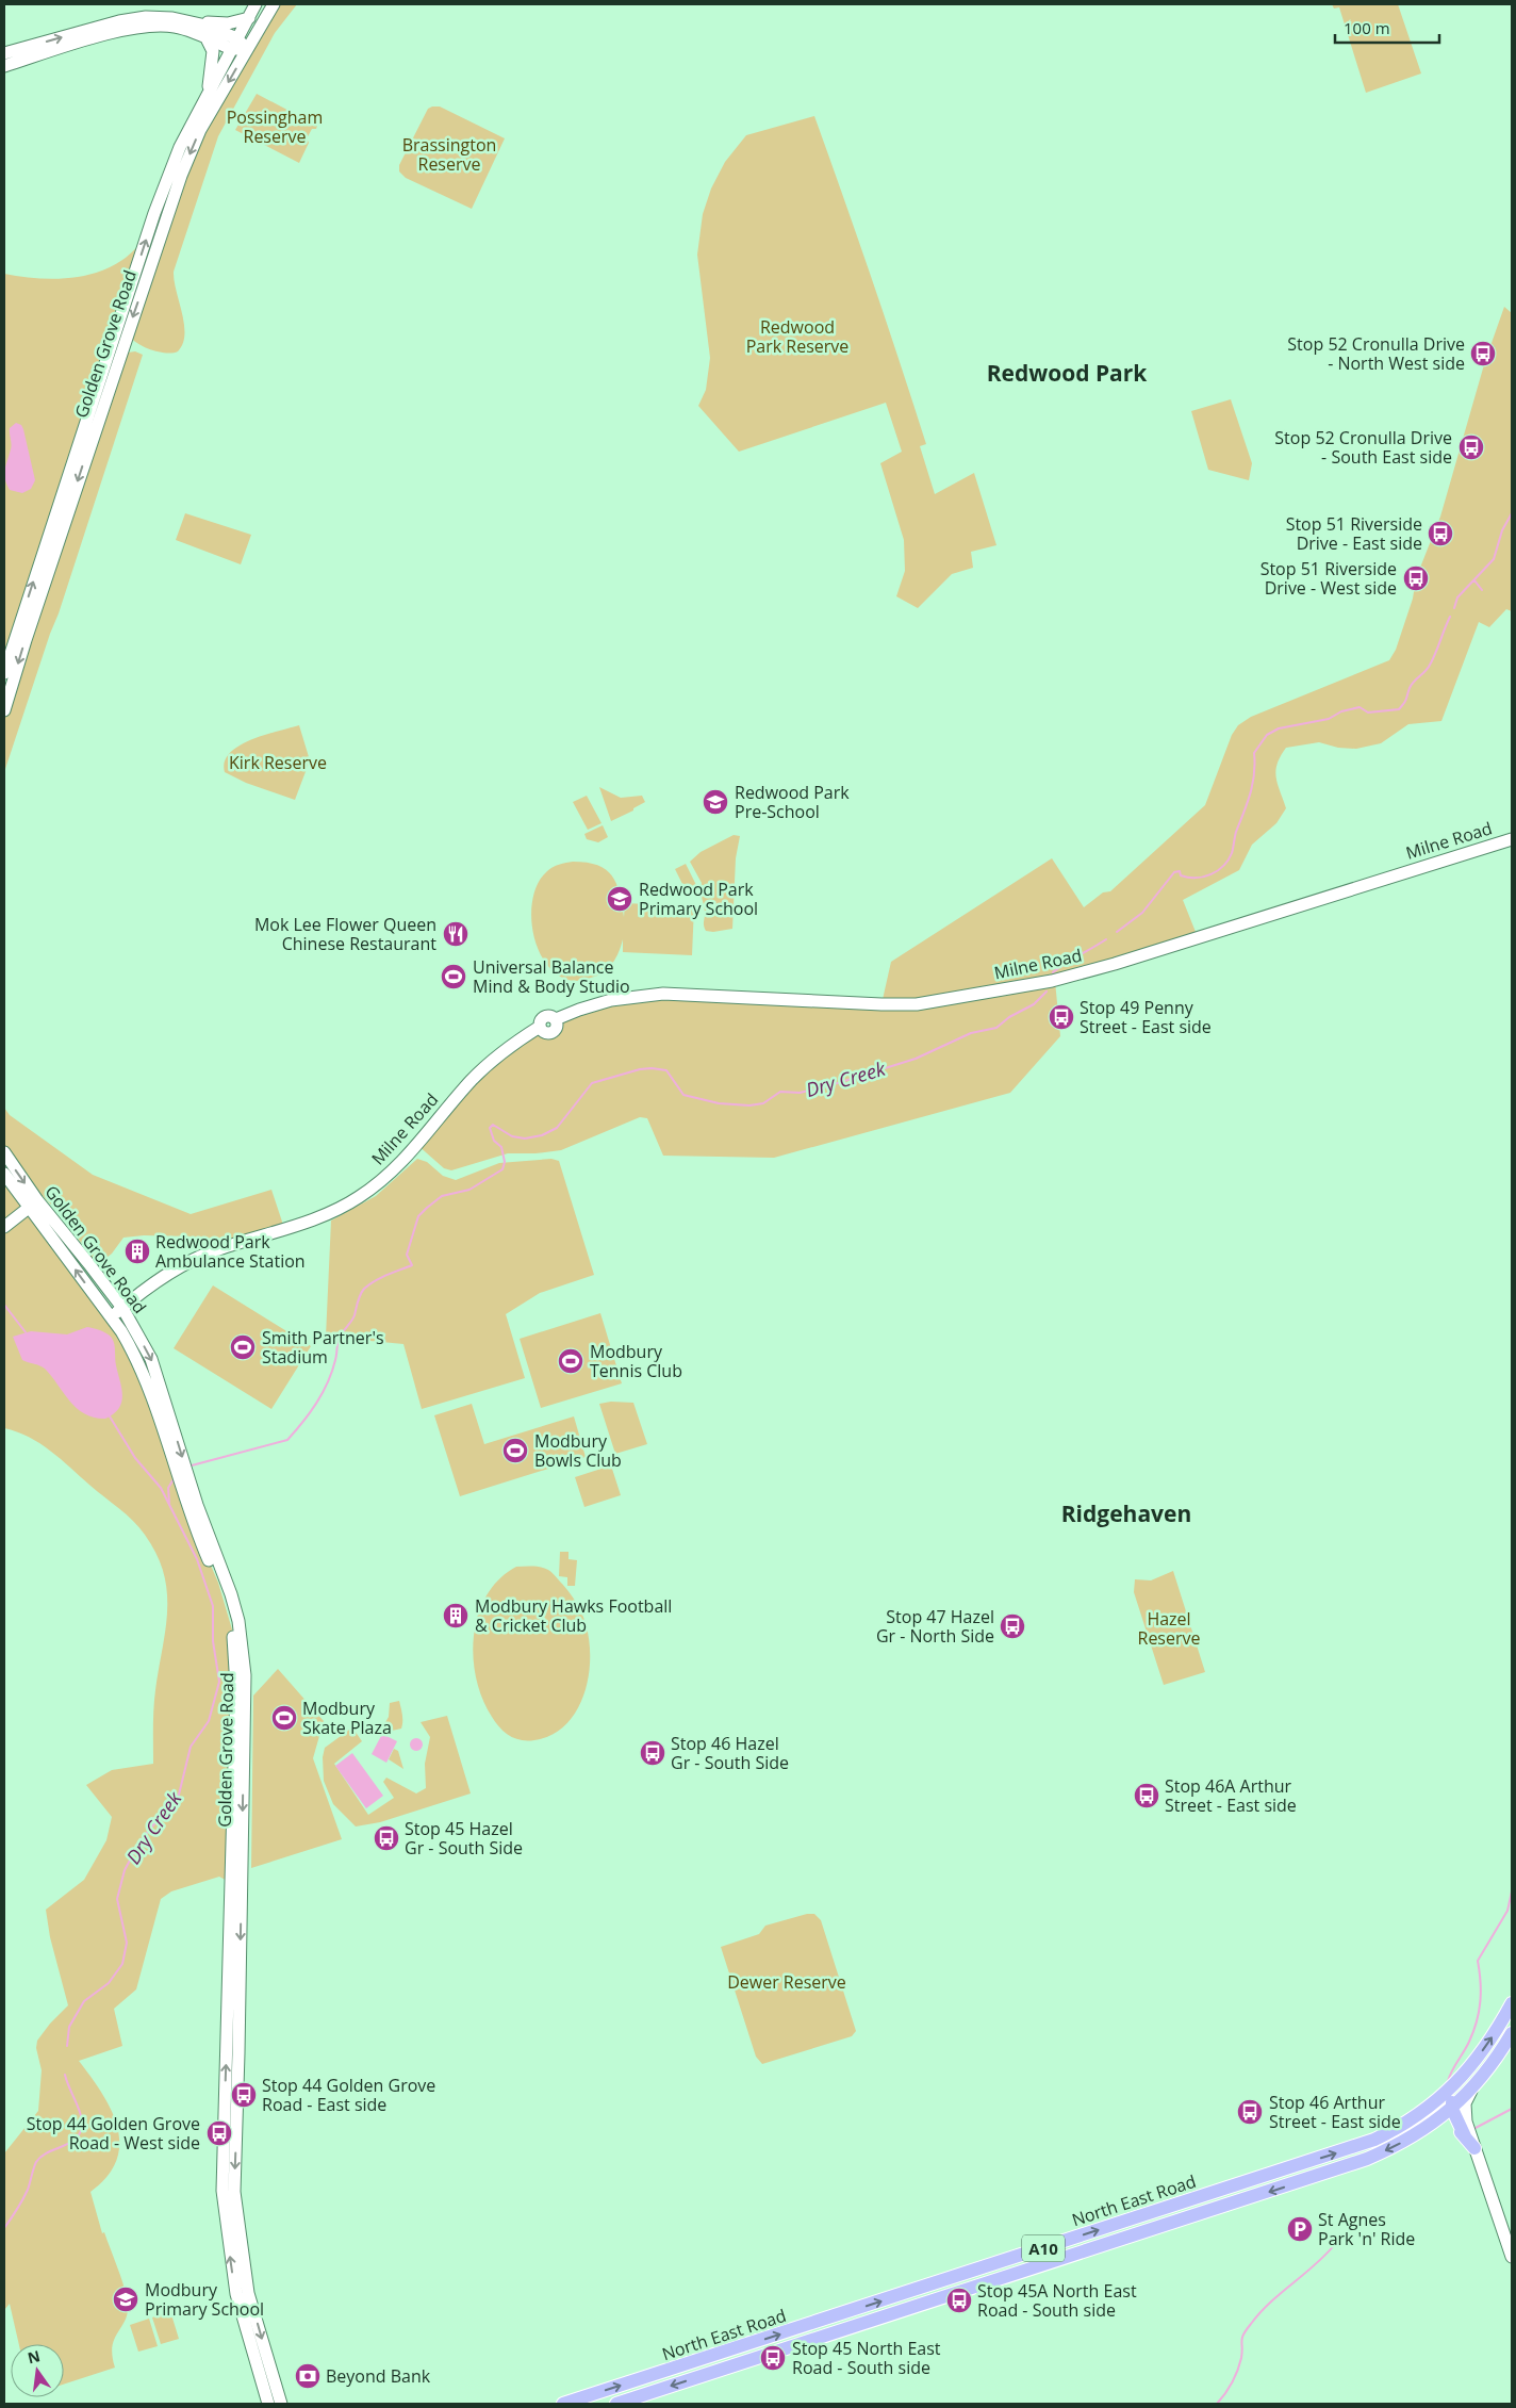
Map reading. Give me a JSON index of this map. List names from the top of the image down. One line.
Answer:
{"streets":{"main road":["Golden Grove Road","Milne Road","North East Road","A10"]},"crossings":[["Golden Grove Road","Milne Road"]],"districts":["Redwood Park","Ridgehaven"],"water":["Dry Creek"],"parks":["Possingham Reserve","Brassington Reserve","Redwood Park Reserve","Kirk Reserve","Hazel Reserve","Dewer Reserve"],"places":{"bus stop":["Stop 52 Cronulla Drive - North West side","Stop 52 Cronulla Drive - South East side","Stop 51 Riverside Drive - East side","Stop 51 Riverside Drive - West side","Stop 49 Penny Street - East side","Stop 47 Hazel Gr - North Side","Stop 46 Hazel Gr - South Side","Stop 46A Arthur Street - East side","Stop 45 Hazel Gr - South Side","Stop 44 Golden Grove Road - East side","Stop 46 Arthur Street - East side","Stop 44 Golden Grove Road - West side","Stop 45A North East Road - South side","Stop 45 North East Road - South side"],"school or university":["Redwood Park Pre-School","Redwood Park Primary School","Modbury Primary School"],"restaurant":["Mok Lee Flower Queen Chinese Restaurant"],"sports":["Universal Balance Mind & Body Studio","Smith Partner's Stadium","Modbury Tennis Club","Modbury Bowls Club","Modbury Skate Plaza"],"building":["Redwood Park Ambulance Station","Modbury Hawks Football & Cricket Club"],"parking":["St Agnes Park 'n' Ride"],"bank":["Beyond Bank"]},"scale_bar":"100 m","north":"top"}
